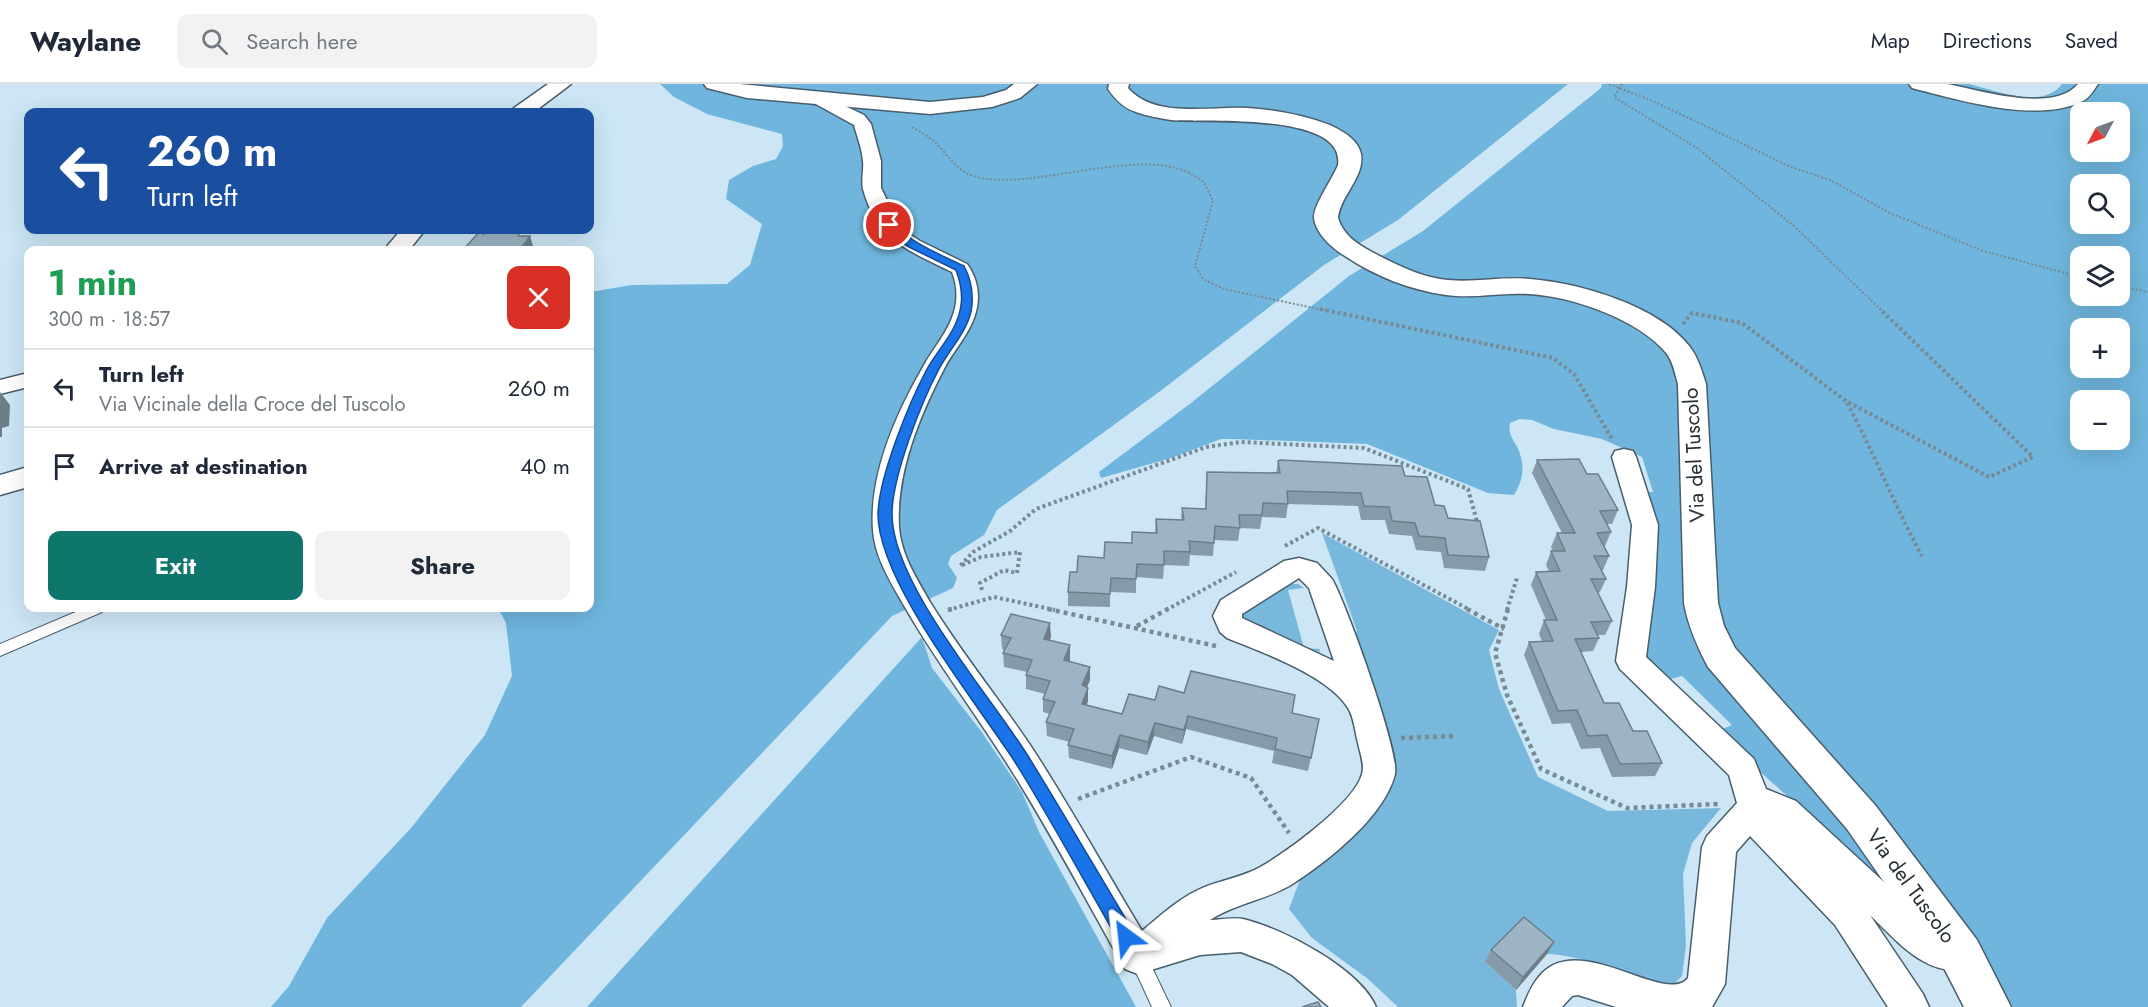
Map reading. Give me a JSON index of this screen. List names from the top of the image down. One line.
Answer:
{"streets":{"street":["Via del Tuscolo"]},"north":"bottom left","page":{"header":"Waylane","search":"Search here","nav":["Map","Directions","Saved"],"map_buttons":["+","−"],"turn":["260 m","Turn left"],"heading":["1 min","300 m · 18:57"],"list":[{"name":"Turn left","note":"Via Vicinale della Croce del Tuscolo","value":"260 m"},{"name":"Arrive at destination","value":"40 m"}],"buttons":["Exit","Share"]}}
